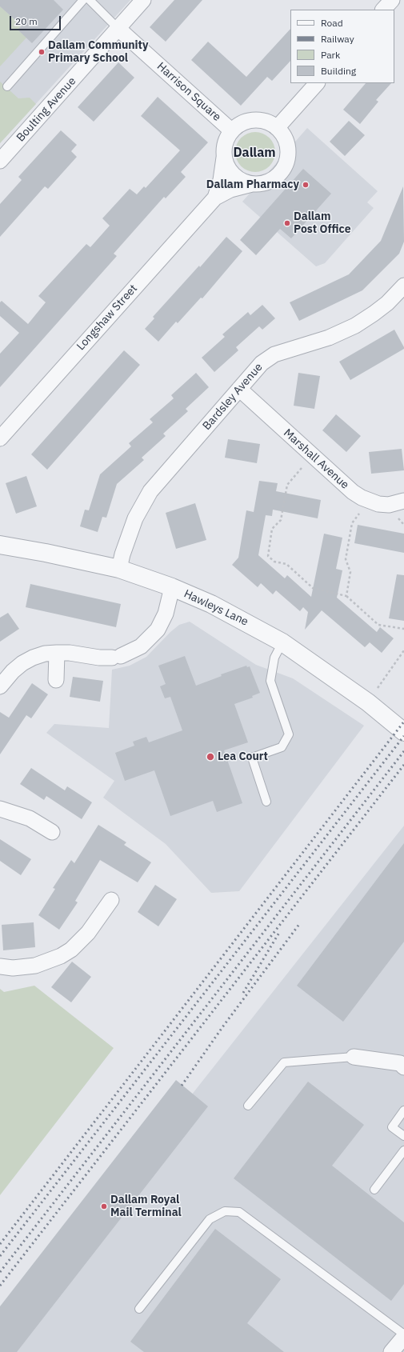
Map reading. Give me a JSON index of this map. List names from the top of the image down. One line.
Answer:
{"streets":{"street":["Harrison Square","Boulting Avenue","Longshaw Street","Bardsley Avenue","Marshall Avenue","Hawleys Lane"]},"crossings":[["Harrison Square","Boulting Avenue"],["Harrison Square","Longshaw Street"],["Bardsley Avenue","Marshall Avenue"],["Bardsley Avenue","Hawleys Lane"]],"districts":["Dallam"],"places":["Dallam Community Primary School","Dallam Pharmacy","Dallam Post Office","Lea Court","Dallam Royal Mail Terminal"],"legend":["Road","Railway","Park","Building"],"scale_bar":"20 m"}
